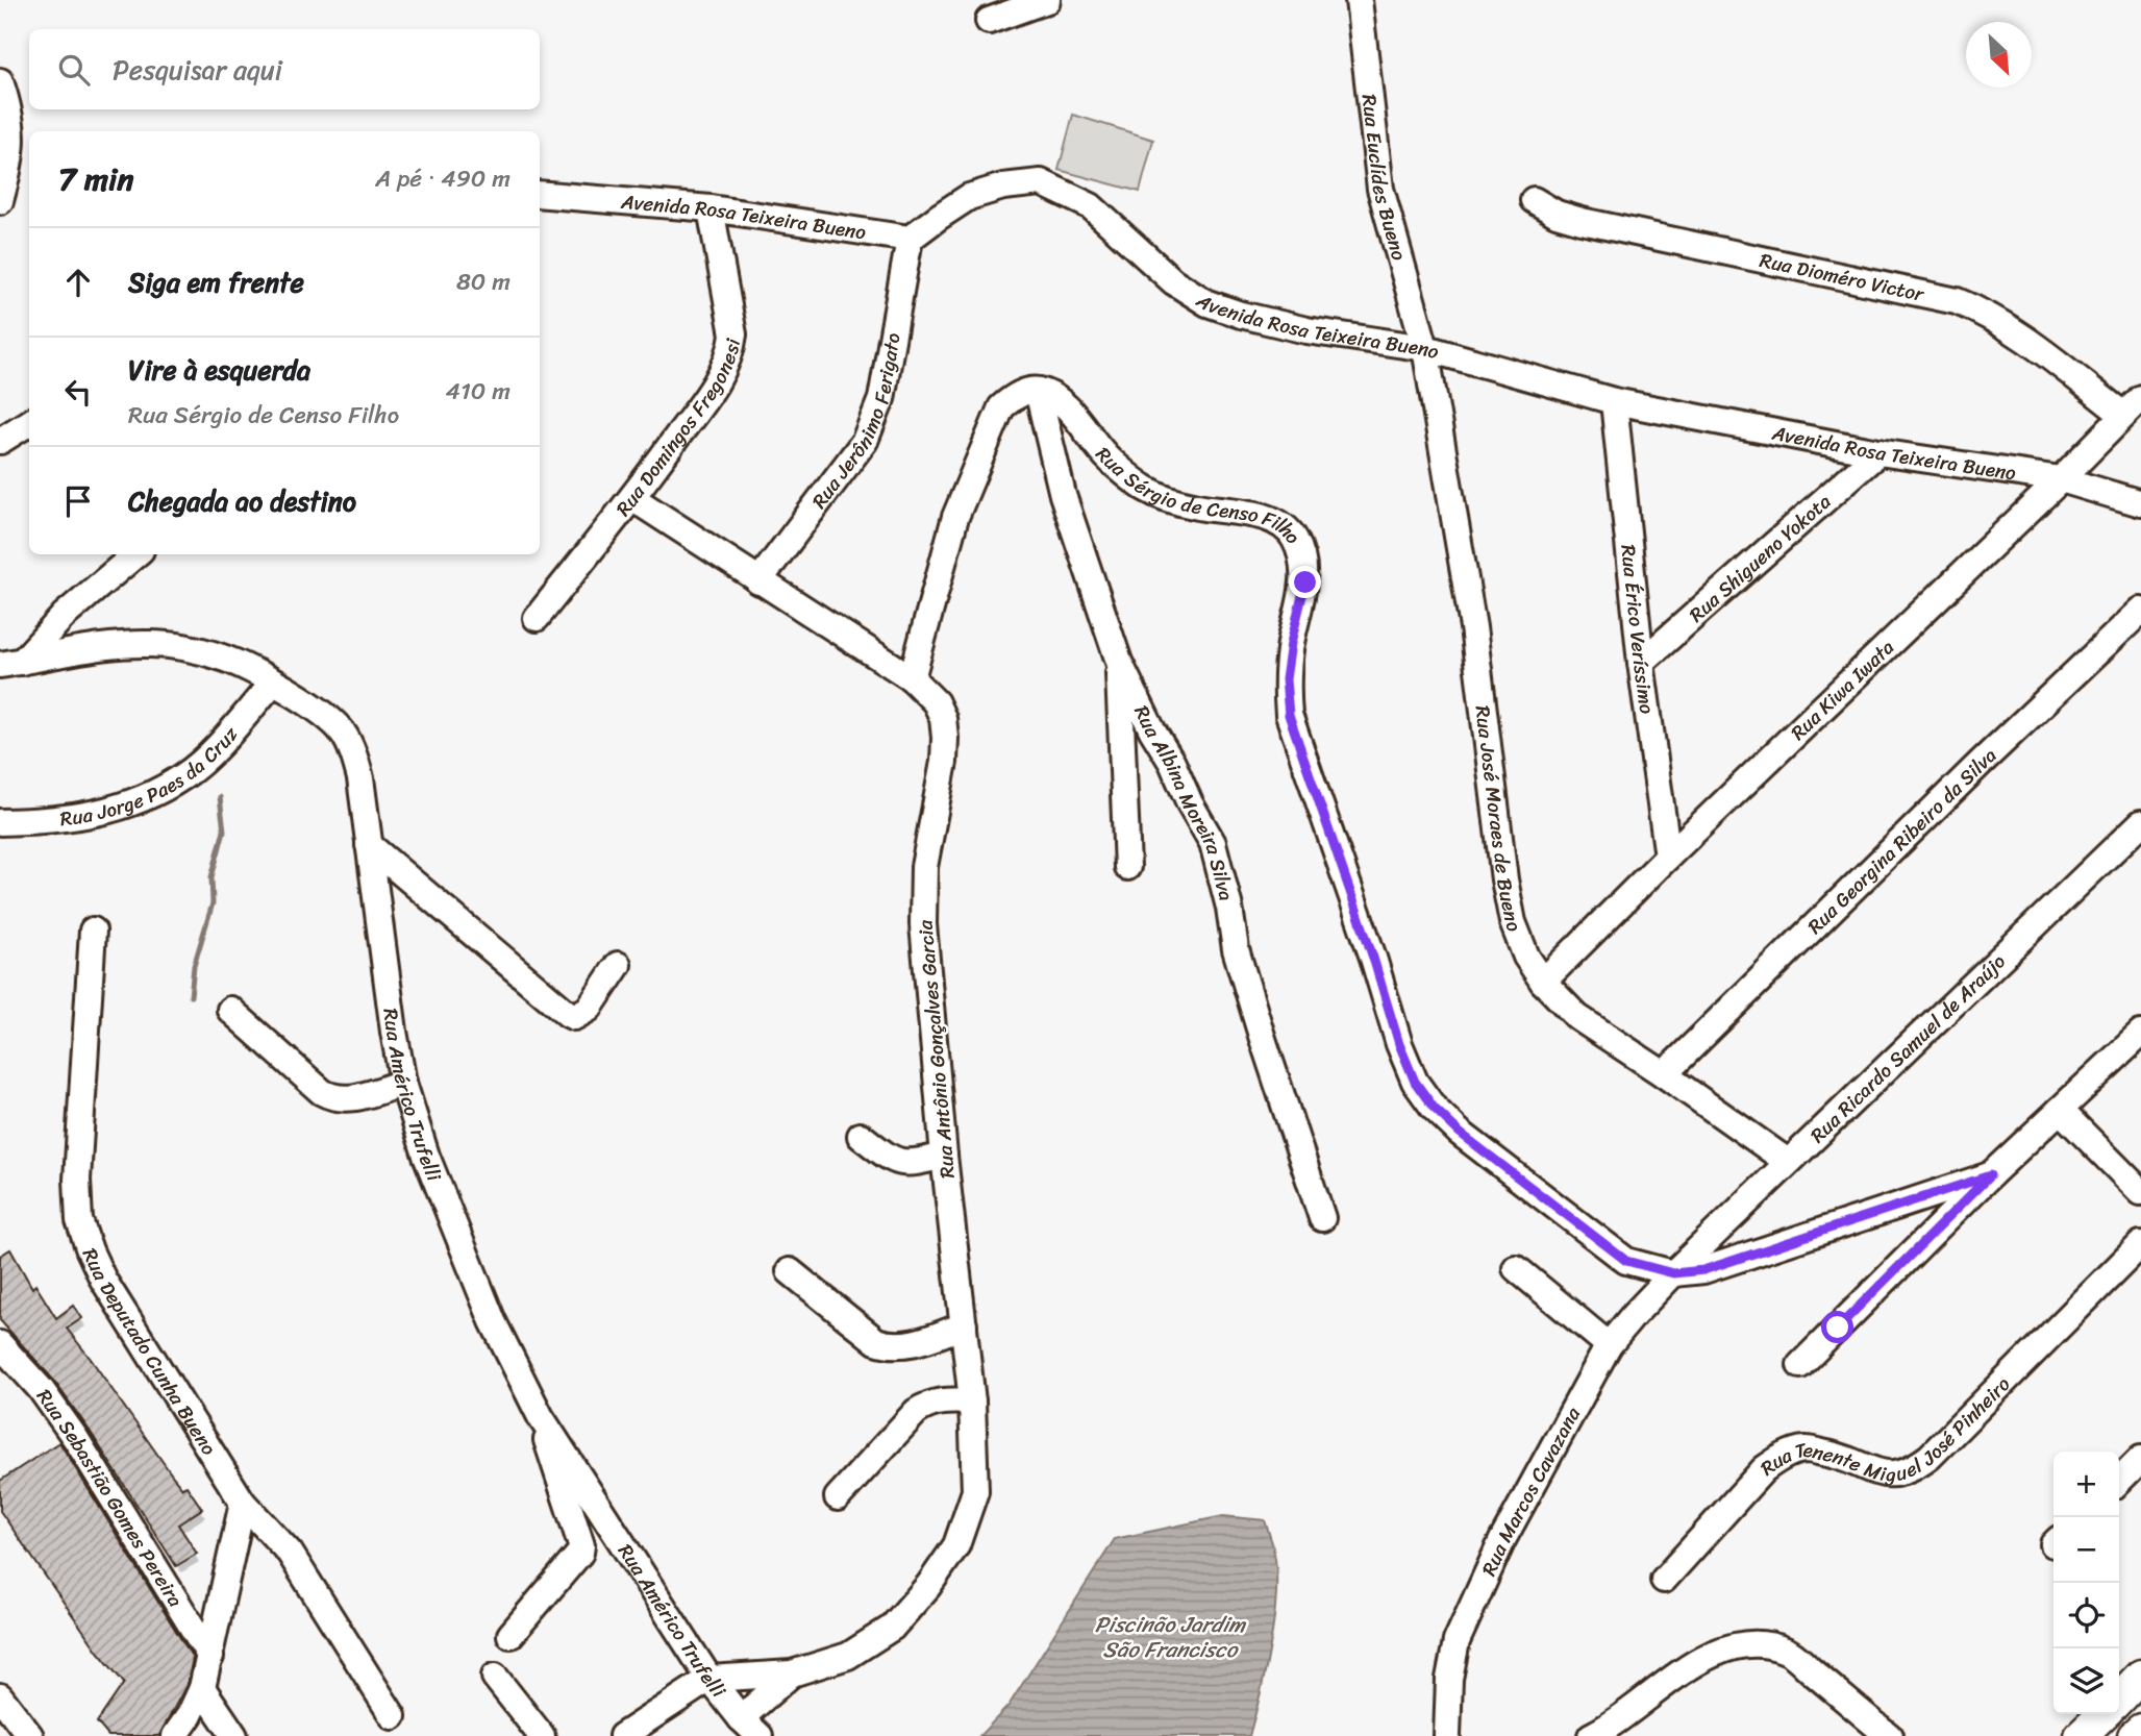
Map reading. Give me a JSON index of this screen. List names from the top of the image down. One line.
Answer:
{"streets":{"street":["Rua Euclídes Bueno","Avenida Rosa Teixeira Bueno","Rua Dioméro Victor","Rua Jerônimo Ferigato","Rua Domingos Fregonesi","Rua Sérgio de Censo Filho","Rua Shigueno Yokota","Rua Érico Veríssimo","Rua Kiwa Iwata","Rua Jorge Paes da Cruz","Rua Albina Moreira Silva","Rua José Moraes de Bueno","Rua Georgina Ribeiro da Silva","Rua Ricardo Samuel de Araújo","Rua Antônio Gonçalves Garcia","Rua Américo Trufelli","Rua Deputado Cunha Bueno","Rua Tenente Miguel José Pinheiro","Rua Marcos Cavazana","Rua Sebastião Gomes Pereira"]},"crossings":[["Rua Euclídes Bueno","Avenida Rosa Teixeira Bueno"],["Rua Euclídes Bueno","Rua José Moraes de Bueno"],["Avenida Rosa Teixeira Bueno","Rua Jerônimo Ferigato"],["Avenida Rosa Teixeira Bueno","Rua Domingos Fregonesi"],["Avenida Rosa Teixeira Bueno","Rua Shigueno Yokota"],["Avenida Rosa Teixeira Bueno","Rua Érico Veríssimo"],["Avenida Rosa Teixeira Bueno","Rua Kiwa Iwata"],["Avenida Rosa Teixeira Bueno","Rua José Moraes de Bueno"],["Rua Dioméro Victor","Rua Kiwa Iwata"],["Rua Jerônimo Ferigato","Rua Antônio Gonçalves Garcia"],["Rua Domingos Fregonesi","Rua Antônio Gonçalves Garcia"],["Rua Sérgio de Censo Filho","Rua Albina Moreira Silva"],["Rua Sérgio de Censo Filho","Rua Ricardo Samuel de Araújo"],["Rua Sérgio de Censo Filho","Rua Marcos Cavazana"],["Rua Shigueno Yokota","Rua Érico Veríssimo"],["Rua Érico Veríssimo","Rua Kiwa Iwata"],["Rua Kiwa Iwata","Rua José Moraes de Bueno"],["Rua Jorge Paes da Cruz","Rua Américo Trufelli"],["Rua José Moraes de Bueno","Rua Georgina Ribeiro da Silva"],["Rua José Moraes de Bueno","Rua Ricardo Samuel de Araújo"],["Rua Ricardo Samuel de Araújo","Rua Marcos Cavazana"],["Rua Antônio Gonçalves Garcia","Rua Américo Trufelli"]],"water":["Piscinão Jardim São Francisco"],"north":"bottom right","page":{"search":"Pesquisar aqui","heading":["7 min","A pé · 490 m"],"list":[["Siga em frente","80 m"],["Vire à esquerda","Rua Sérgio de Censo Filho","410 m"],"Chegada ao destino"],"map_buttons":["+","−"]}}
